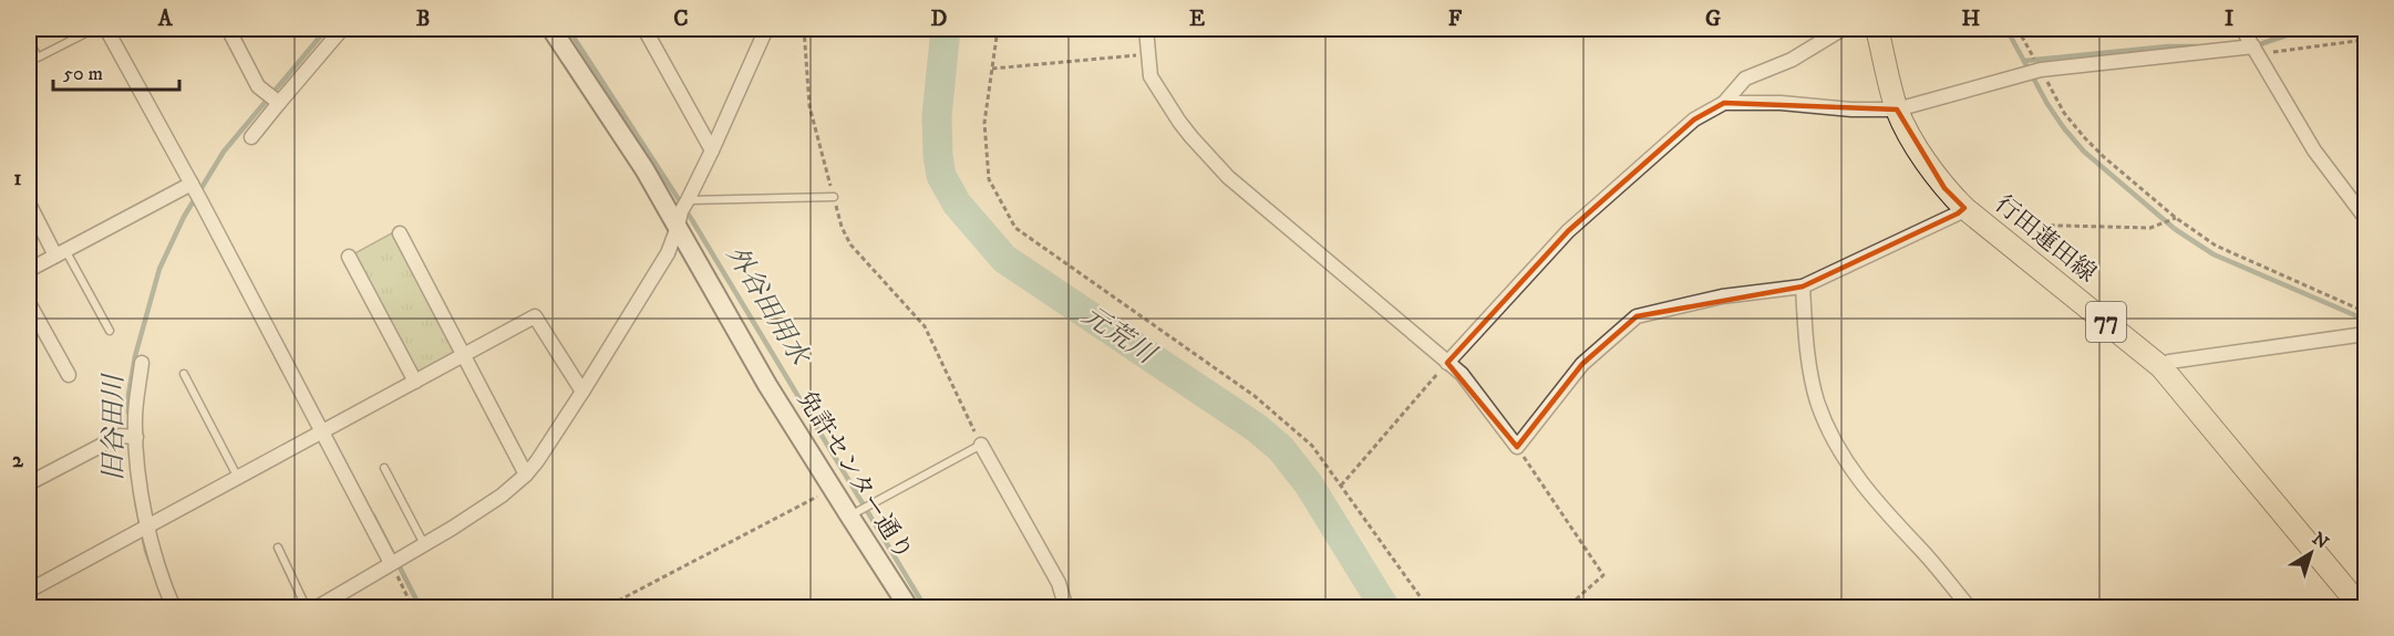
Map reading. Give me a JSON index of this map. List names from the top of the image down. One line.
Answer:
{"streets":{"main road":["行田蓮田線","77"],"street":["免許センター通り"]},"water":["外谷田用水","元荒川","旧谷田川"],"scale_bar":"50 m","north":"top right","grid":{"columns":["A","B","C","D","E","F","G","H","I"],"rows":["1","2"]}}
